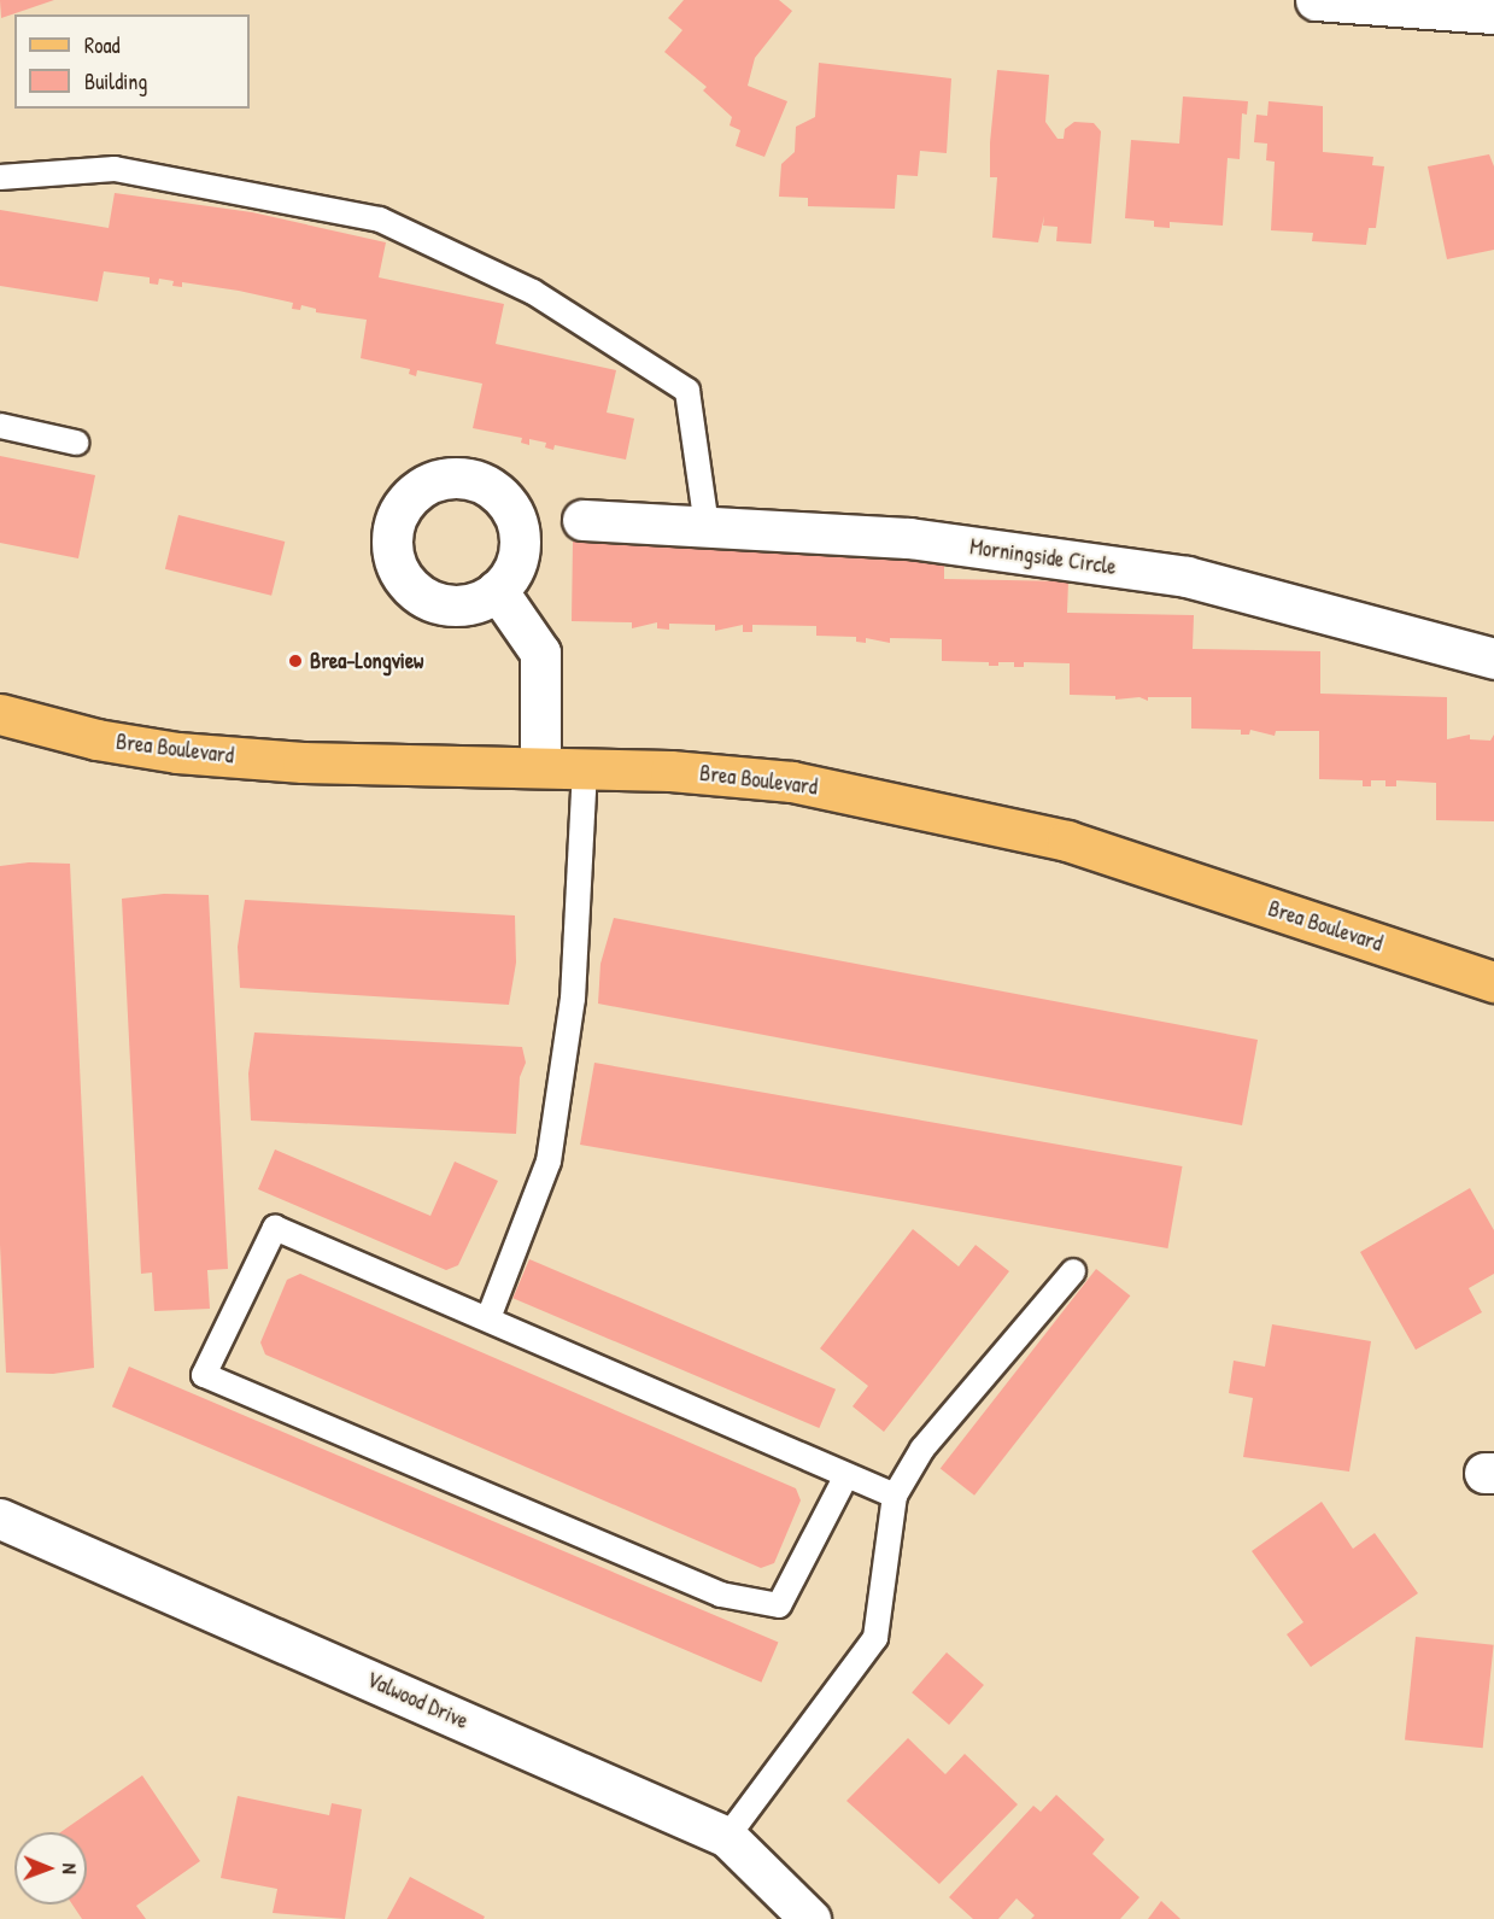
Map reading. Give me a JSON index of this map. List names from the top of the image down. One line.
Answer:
{"streets":{"main road":["Brea Boulevard"],"street":["Morningside Circle","Valwood Drive"]},"places":["Brea-Longview"],"legend":["Road","Building"],"north":"right"}
